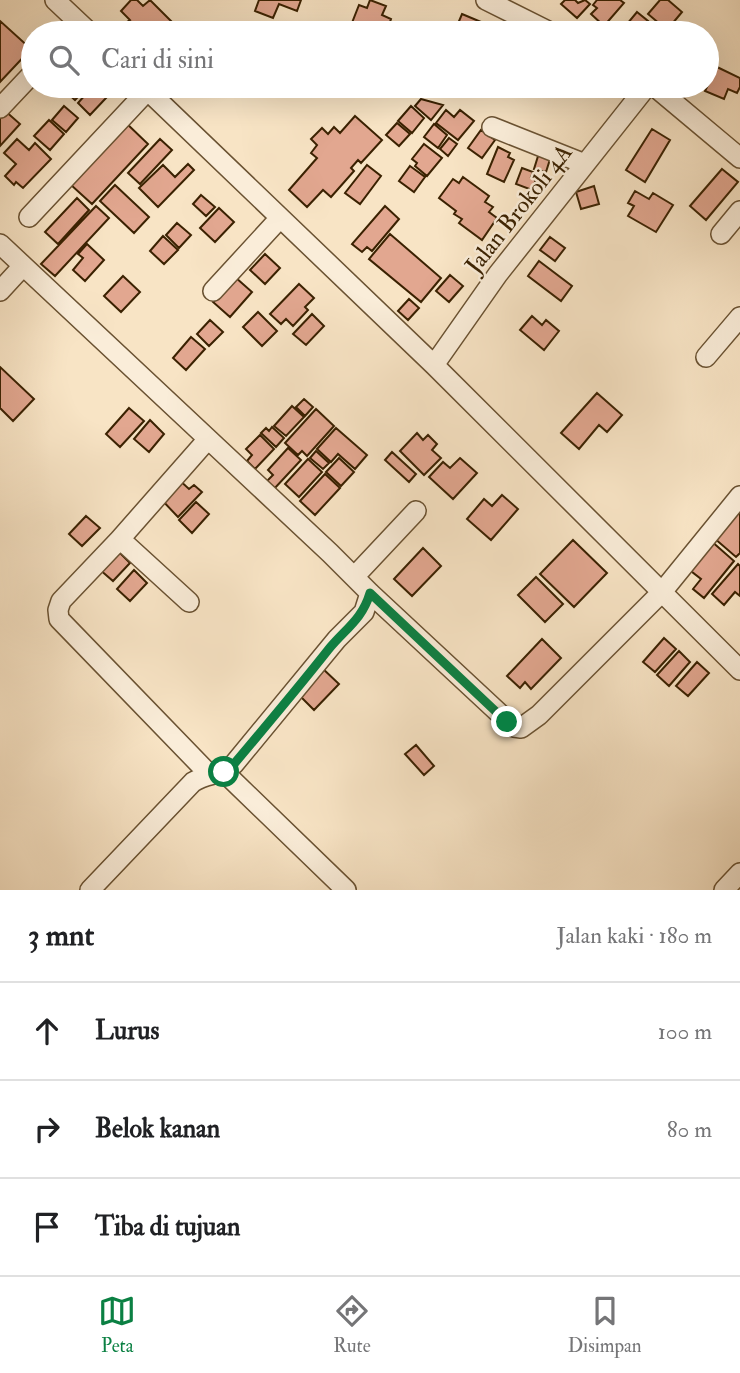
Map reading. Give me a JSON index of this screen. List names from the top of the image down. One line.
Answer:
{"streets":{"street":["Jalan Brokoli 4A"]},"page":{"search":"Cari di sini","heading":["3 mnt","Jalan kaki · 180 m"],"list":[["Lurus","100 m"],["Belok kanan","80 m"],"Tiba di tujuan"],"nav":["Peta","Rute","Disimpan"]}}
